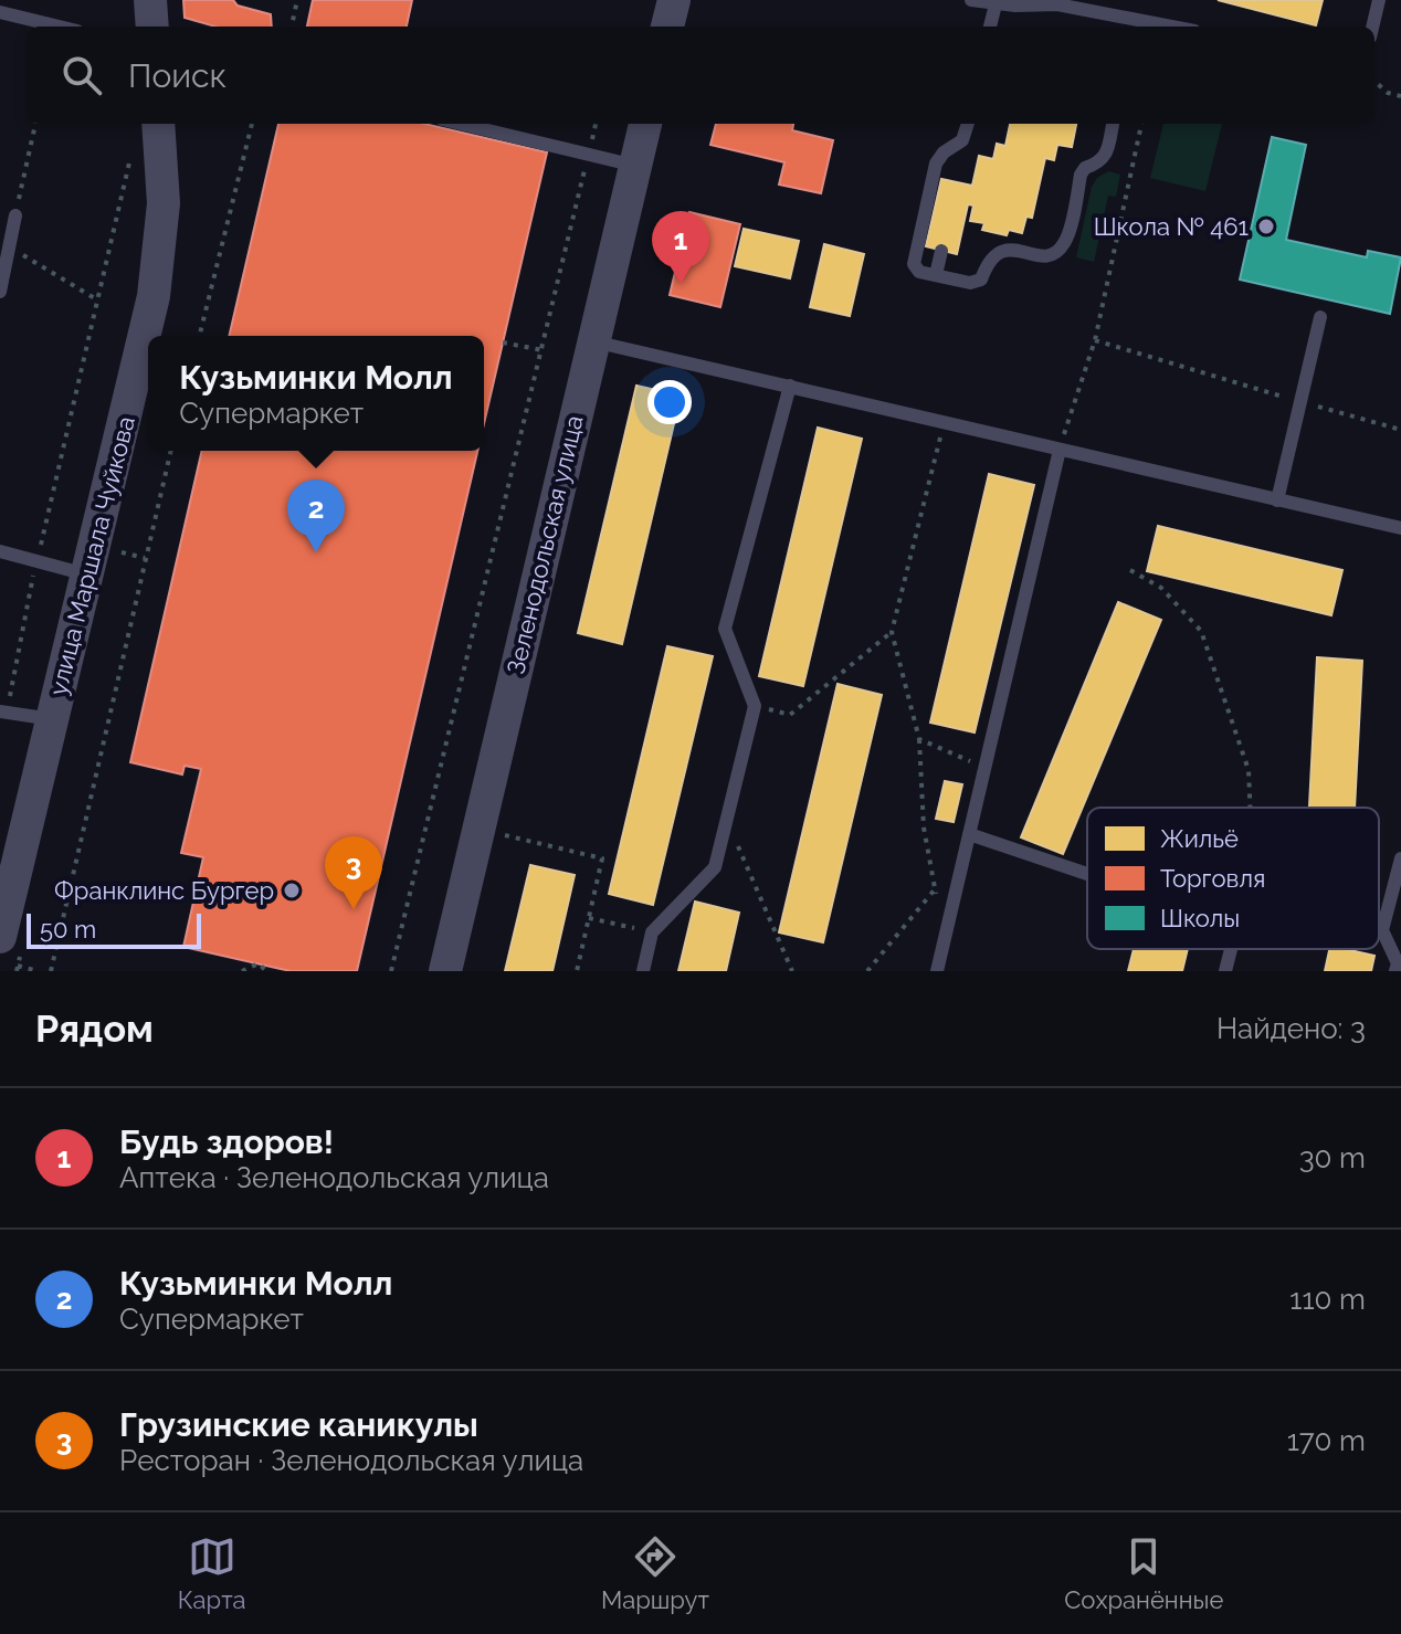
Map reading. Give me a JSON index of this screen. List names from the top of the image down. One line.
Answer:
{"streets":{"street":["Зеленодольская улица","улица Маршала Чуйкова"]},"places":["Школа № 461","Франклинс Бургер"],"legend":["Жильё","Торговля","Школы"],"scale_bar":"50 m","page":{"search":"Поиск","pins":["1","2","3"],"popup":["Кузьминки Молл","Супермаркет"],"scale":"50 m","heading":["Рядом","Найдено: 3"],"list":[{"mark":"1","name":"Будь здоров!","note":"Аптека · Зеленодольская улица","value":"30 m"},{"mark":"2","name":"Кузьминки Молл","note":"Супермаркет","value":"110 m"},{"mark":"3","name":"Грузинские каникулы","note":"Ресторан · Зеленодольская улица","value":"170 m"}],"nav":["Карта","Маршрут","Сохранённые"]}}
